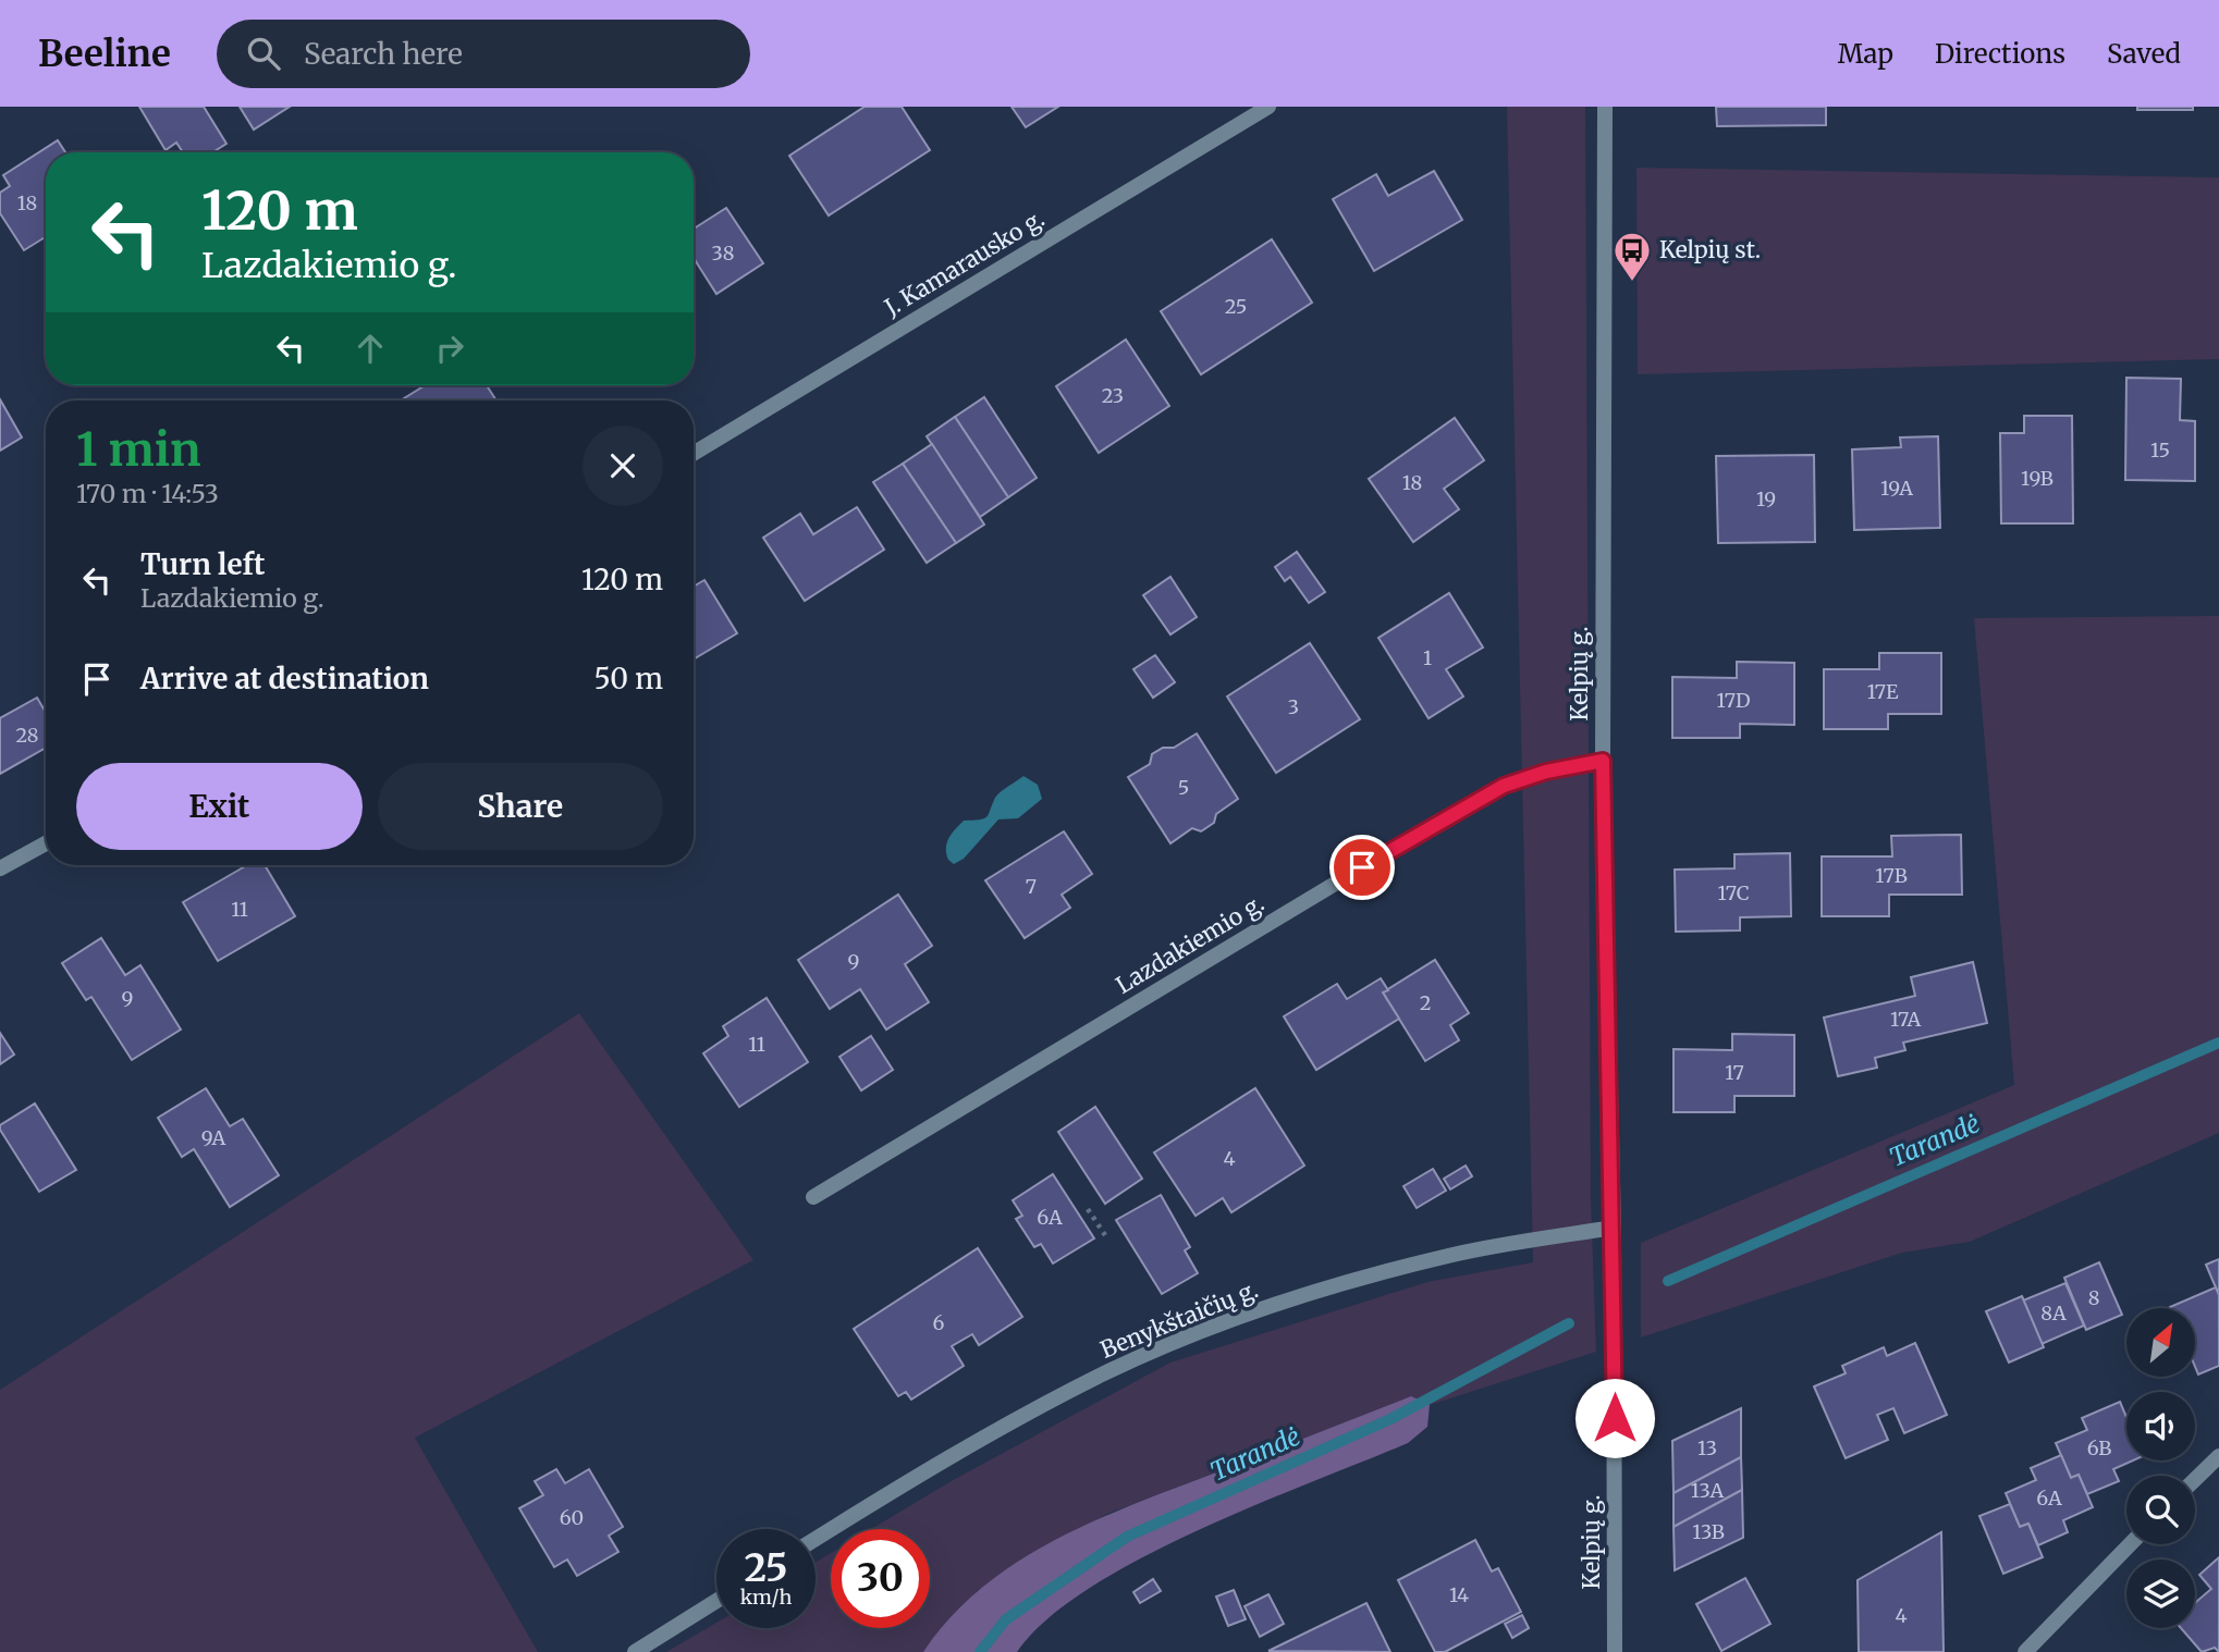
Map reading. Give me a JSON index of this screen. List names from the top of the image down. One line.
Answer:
{"streets":{"street":["J. Kamarausko g.","Kelpių g.","Lazdakiemio g.","Benykštaičių g."]},"crossings":[["Kelpių g.","Lazdakiemio g."],["Kelpių g.","Benykštaičių g."]],"water":["Tarandė"],"places":{"bus stop":["Kelpių st."]},"house_numbers":["18","38","25","23","15","19B","18","19A","19","1","17E","17D","3","28","5","17B","7","17C","11","9","9","2","17A","11","17","9A","4","6A","8","8A","6","13","6B","13A","6A","60","13B","14","4"],"north":"top right","page":{"header":"Beeline","search":"Search here","nav":["Map","Directions","Saved"],"turn":["120 m","Lazdakiemio g."],"heading":["1 min","170 m · 14:53"],"list":[{"name":"Turn left","note":"Lazdakiemio g.","value":"120 m"},{"name":"Arrive at destination","value":"50 m"}],"buttons":["Exit","Share"],"speed":"25 km/h","limit":"30"}}
